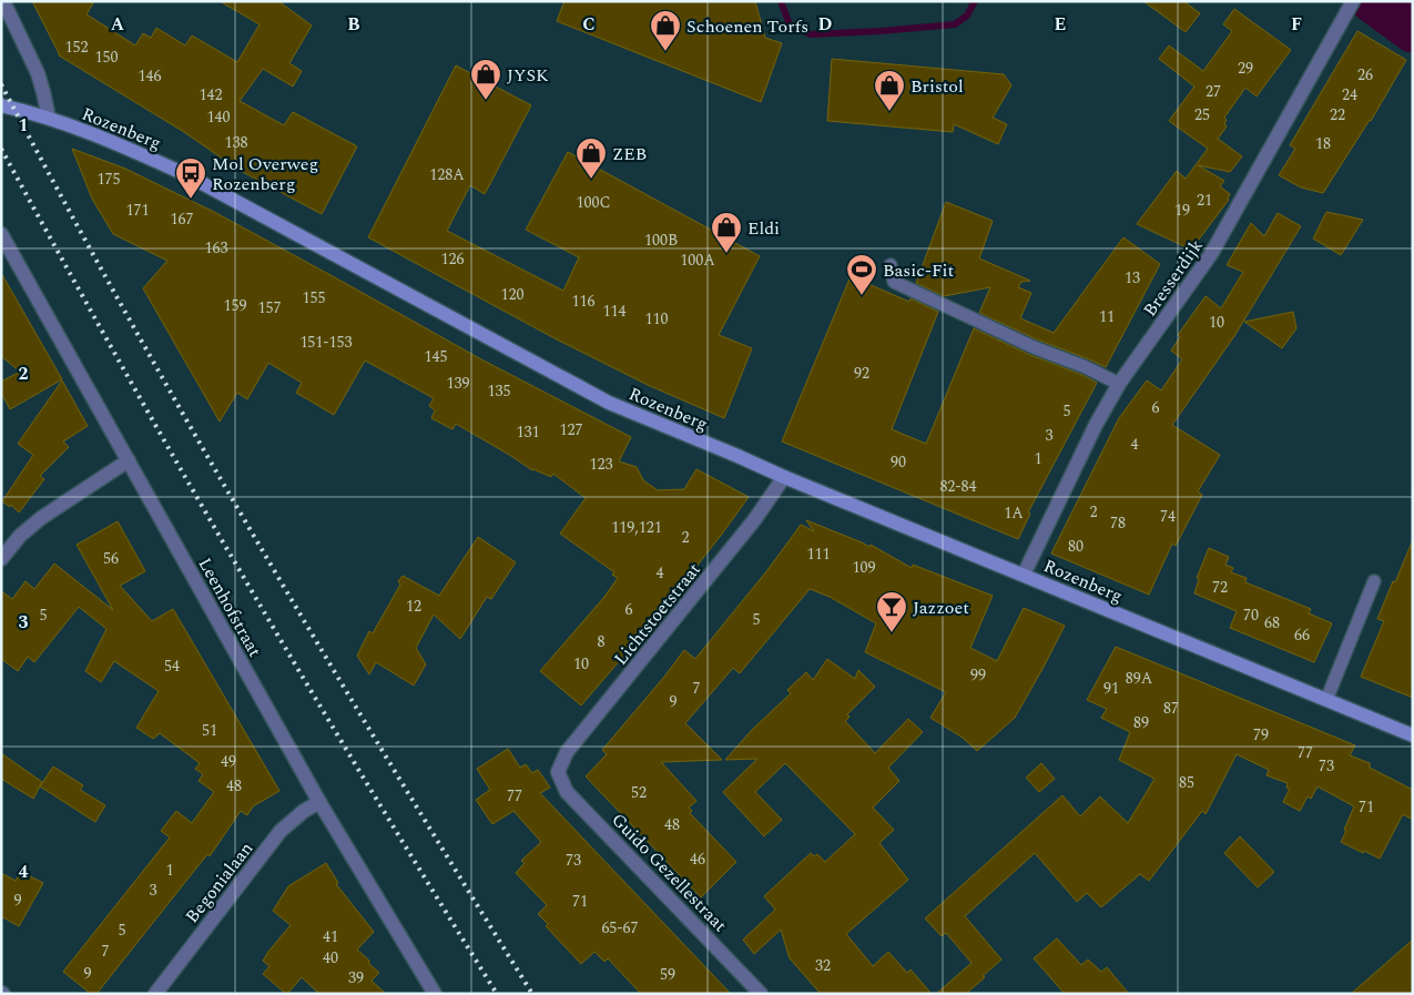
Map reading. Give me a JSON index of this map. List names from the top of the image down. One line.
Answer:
{"streets":{"main road":["Rozenberg"],"street":["Bresserdijk","Leenhofstraat","Lichtstoetstraat","Guido Gezellestraat","Begonialaan"]},"crossings":[["Rozenberg","Bresserdijk"],["Rozenberg","Lichtstoetstraat"],["Leenhofstraat","Begonialaan"],["Lichtstoetstraat","Guido Gezellestraat"]],"places":{"shop":["Schoenen Torfs","JYSK","Bristol","ZEB","Eldi"],"bus stop":["Mol Overweg Rozenberg"],"sports":["Basic-Fit"],"bar":["Jazzoet"]},"house_numbers":["152","150","29","26","146","27","142","24","25","22","140","138","18","128A","175","21","100C","171","19","167","100B","163","126","100A","13","120","155","116","159","157","114","11","110","10","151-153","145","92","139","135","6","5","127","131","3","4","1","90","123","82-84","2","1A","74","78","119,121","2","80","111","56","109","4","72","12","6","5","70","5","68","66","8","10","54","99","89A","7","91","9","87","89","51","79","77","49","73","85","48","52","77","71","48","46","73","1","3","9","71","65-67","5","41","7","40","32","9","59","39"],"grid":{"columns":["A","B","C","D","E","F"],"rows":["1","2","3","4"]}}
